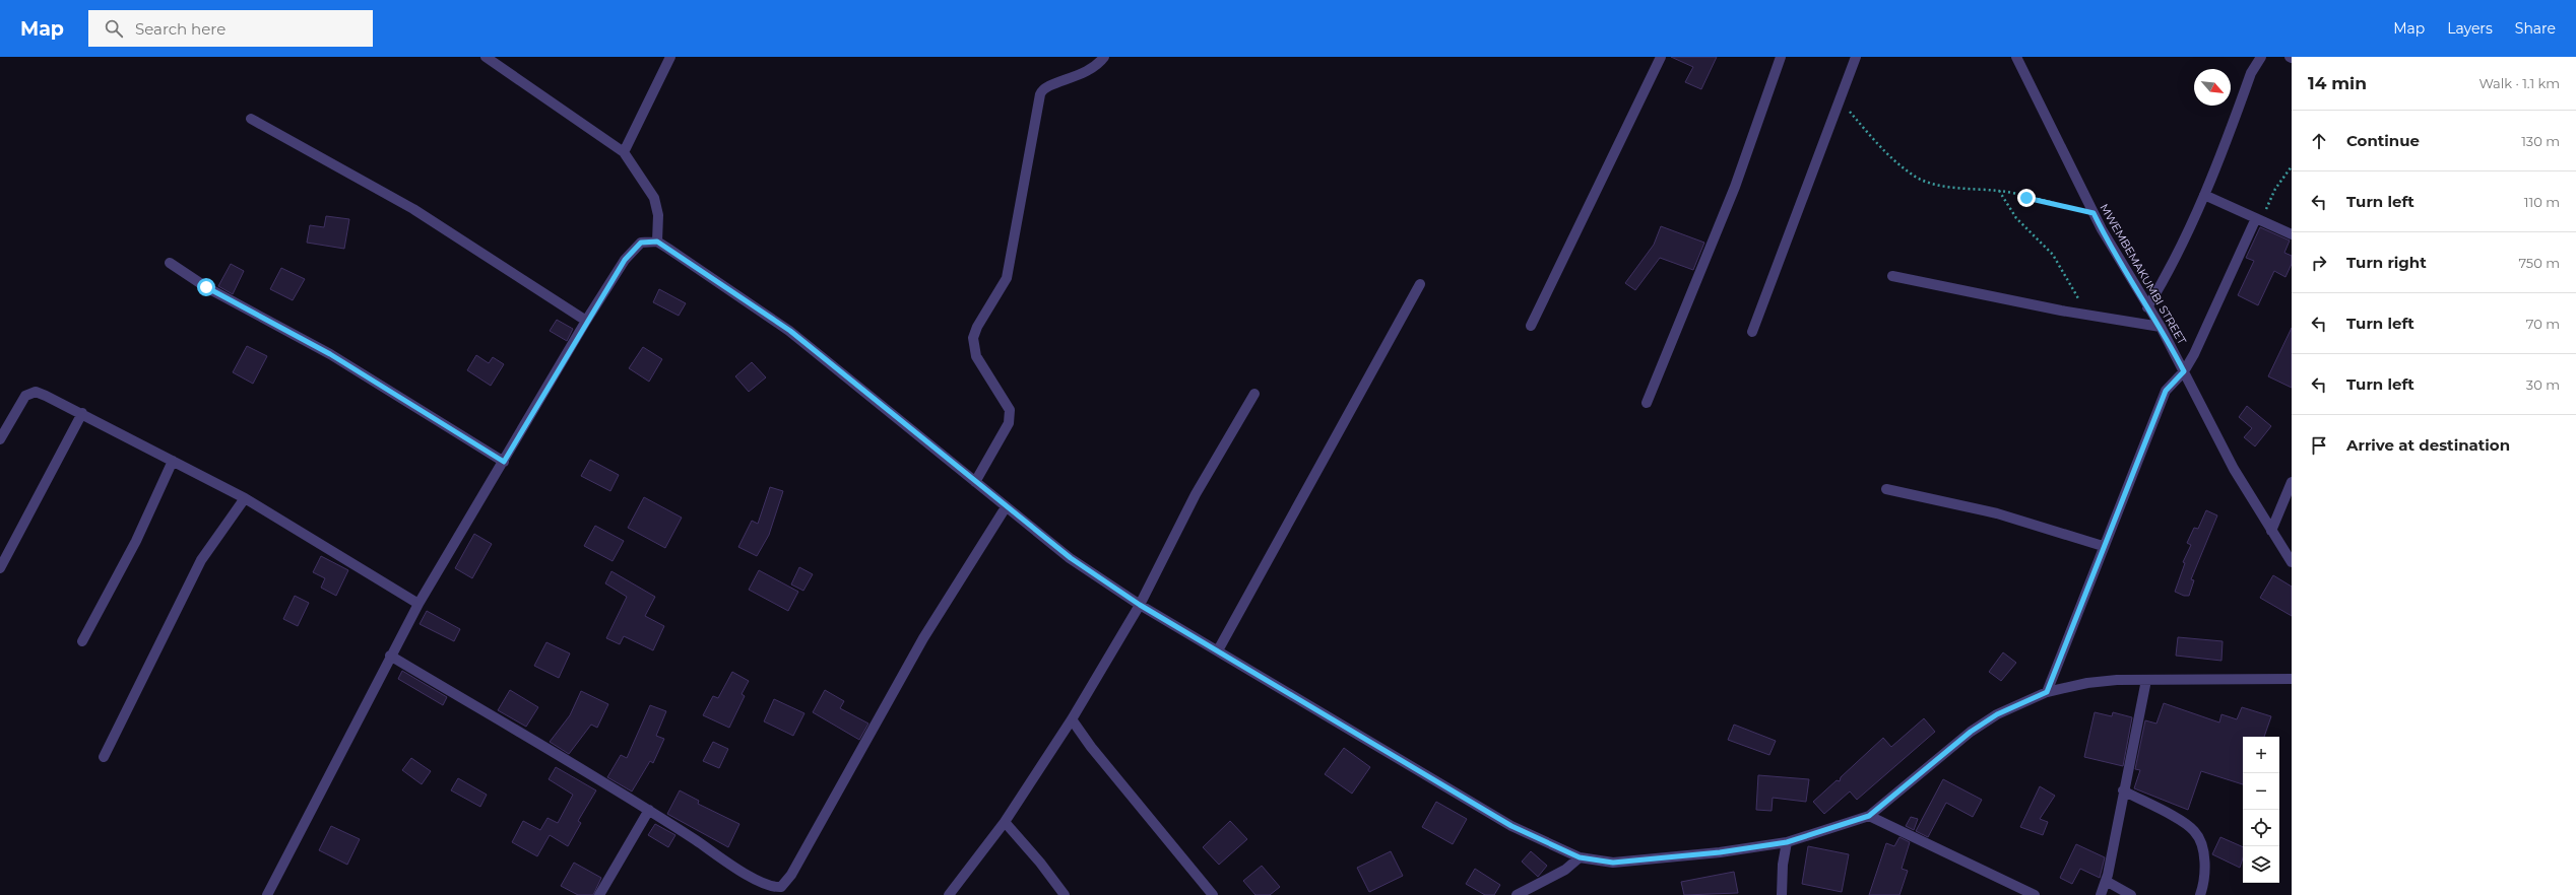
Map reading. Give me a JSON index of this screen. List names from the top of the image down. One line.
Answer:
{"streets":{"street":["MWEMBEMAKUMBI STREET"]},"north":"bottom right","page":{"header":"Map","search":"Search here","nav":["Map","Layers","Share"],"heading":["14 min","Walk · 1.1 km"],"list":[["Continue","130 m"],["Turn left","110 m"],["Turn right","750 m"],["Turn left","70 m"],["Turn left","30 m"],"Arrive at destination"],"map_buttons":["+","−"]}}
